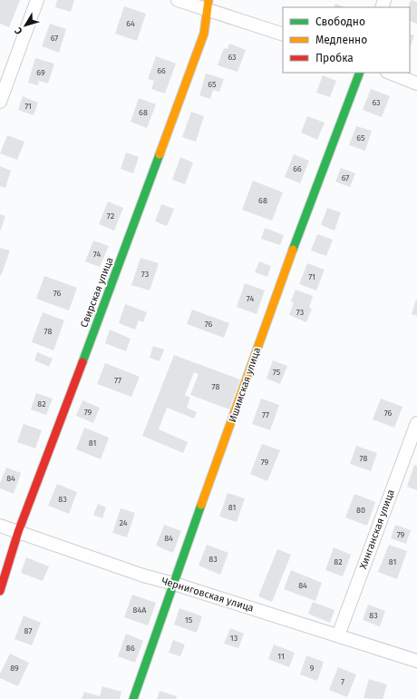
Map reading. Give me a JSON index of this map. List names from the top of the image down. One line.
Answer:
{"streets":{"street":["Свирская улица","Ишимская улица","Хинганская улица","Черниговская улица"]},"crossings":[["Свирская улица","Черниговская улица"],["Ишимская улица","Черниговская улица"],["Хинганская улица","Черниговская улица"]],"house_numbers":["64","67","63","66","69","65","63","71","68","65","66","67","68","72","74","73","71","76","74","73","76","78","75","77","78","82","79","76","77","81","78","79","84","83","81","80","24","79","84","83","82","81","84","84А","83","15","87","13","86","11","89","9","7"],"legend":["Свободно","Медленно","Пробка"],"north":"bottom left"}
